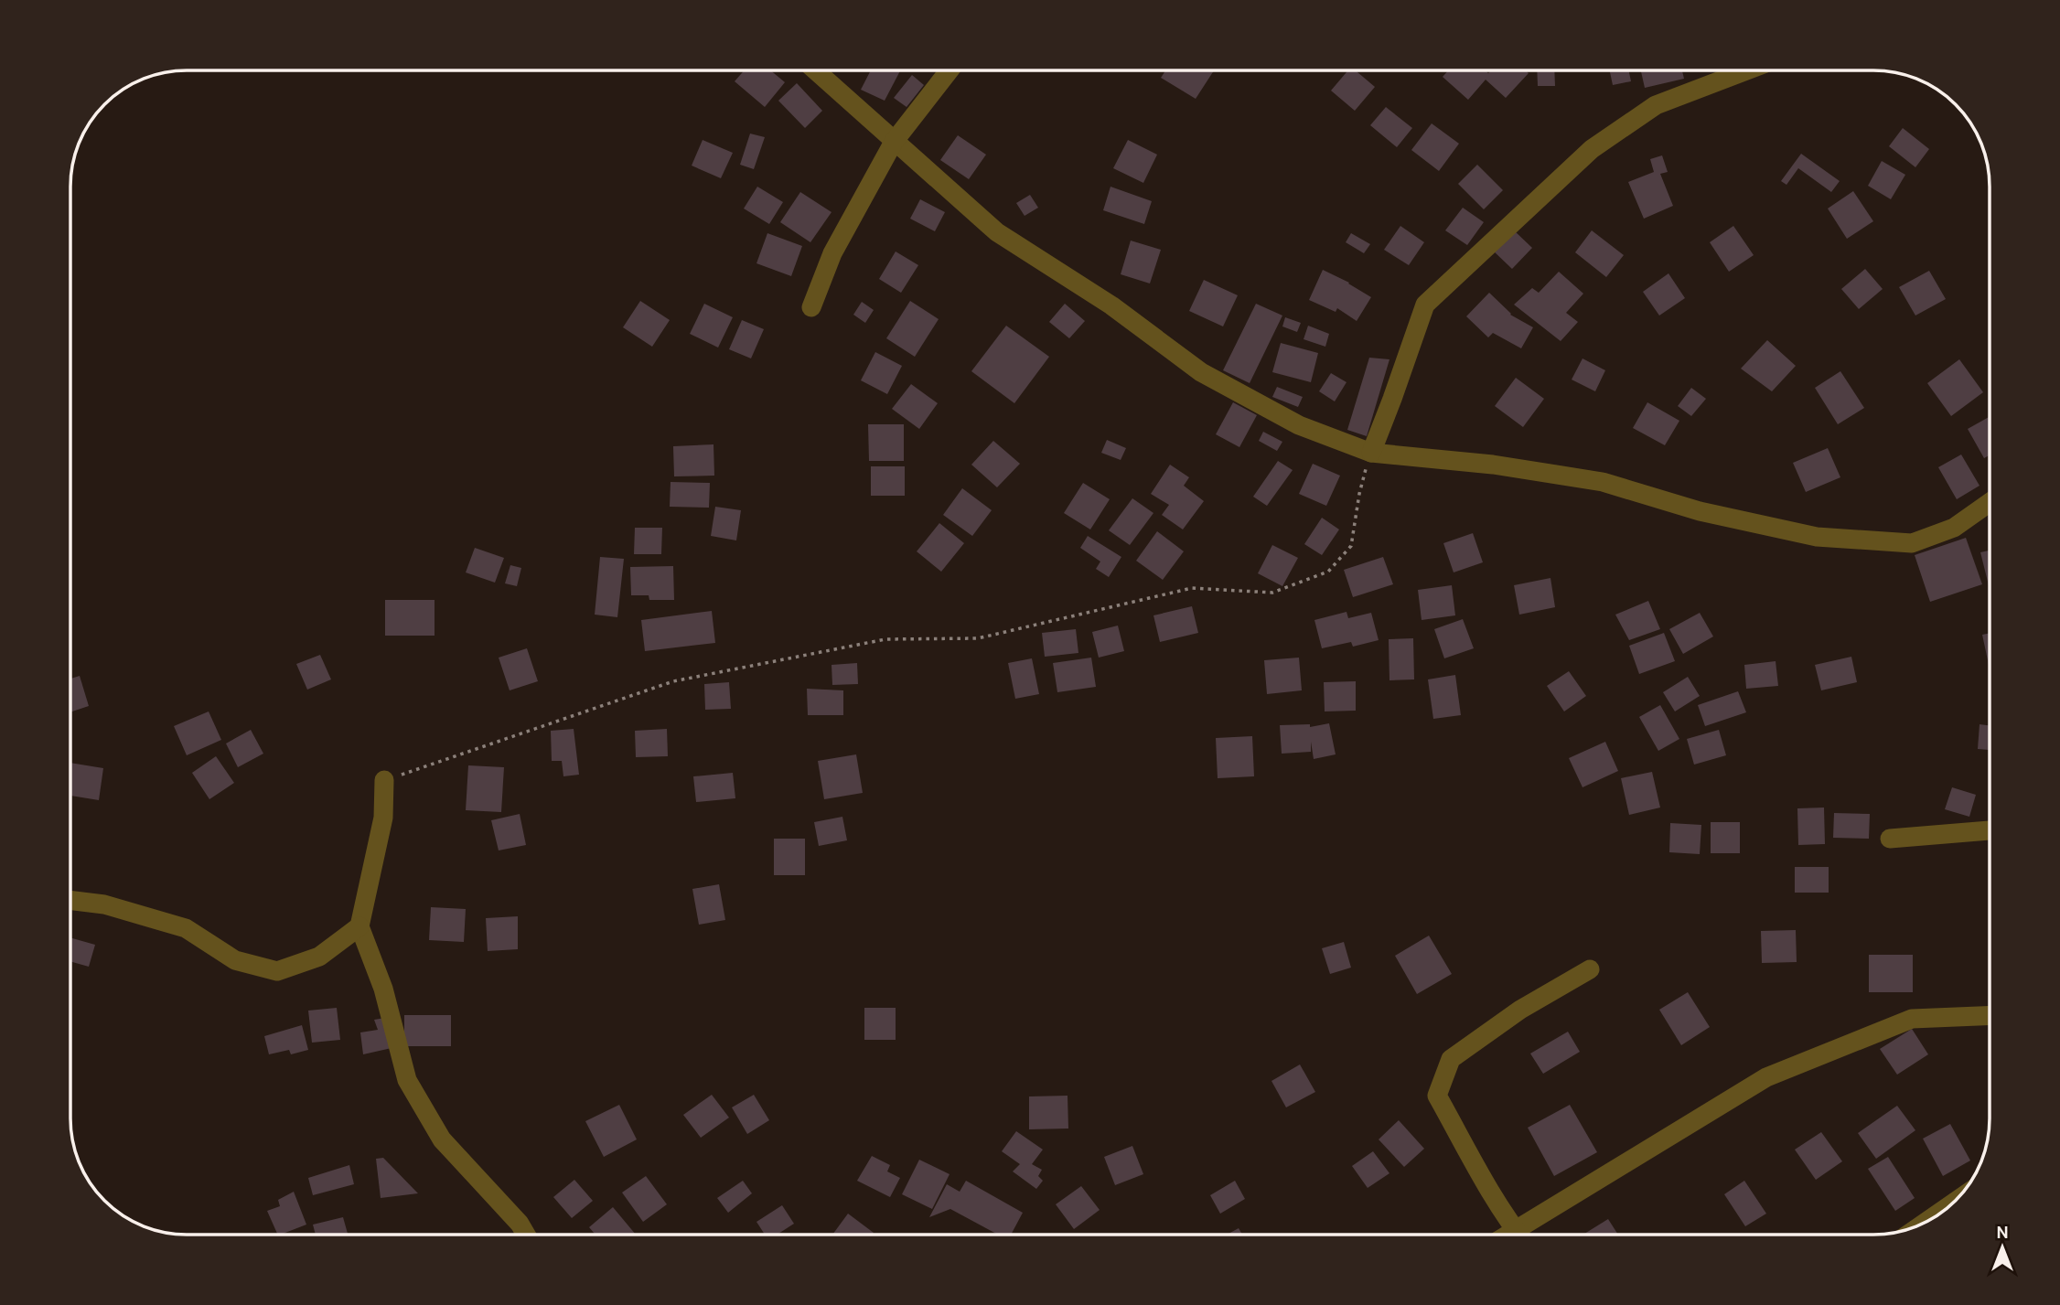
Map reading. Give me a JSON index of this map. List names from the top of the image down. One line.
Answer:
{"north":"top"}
